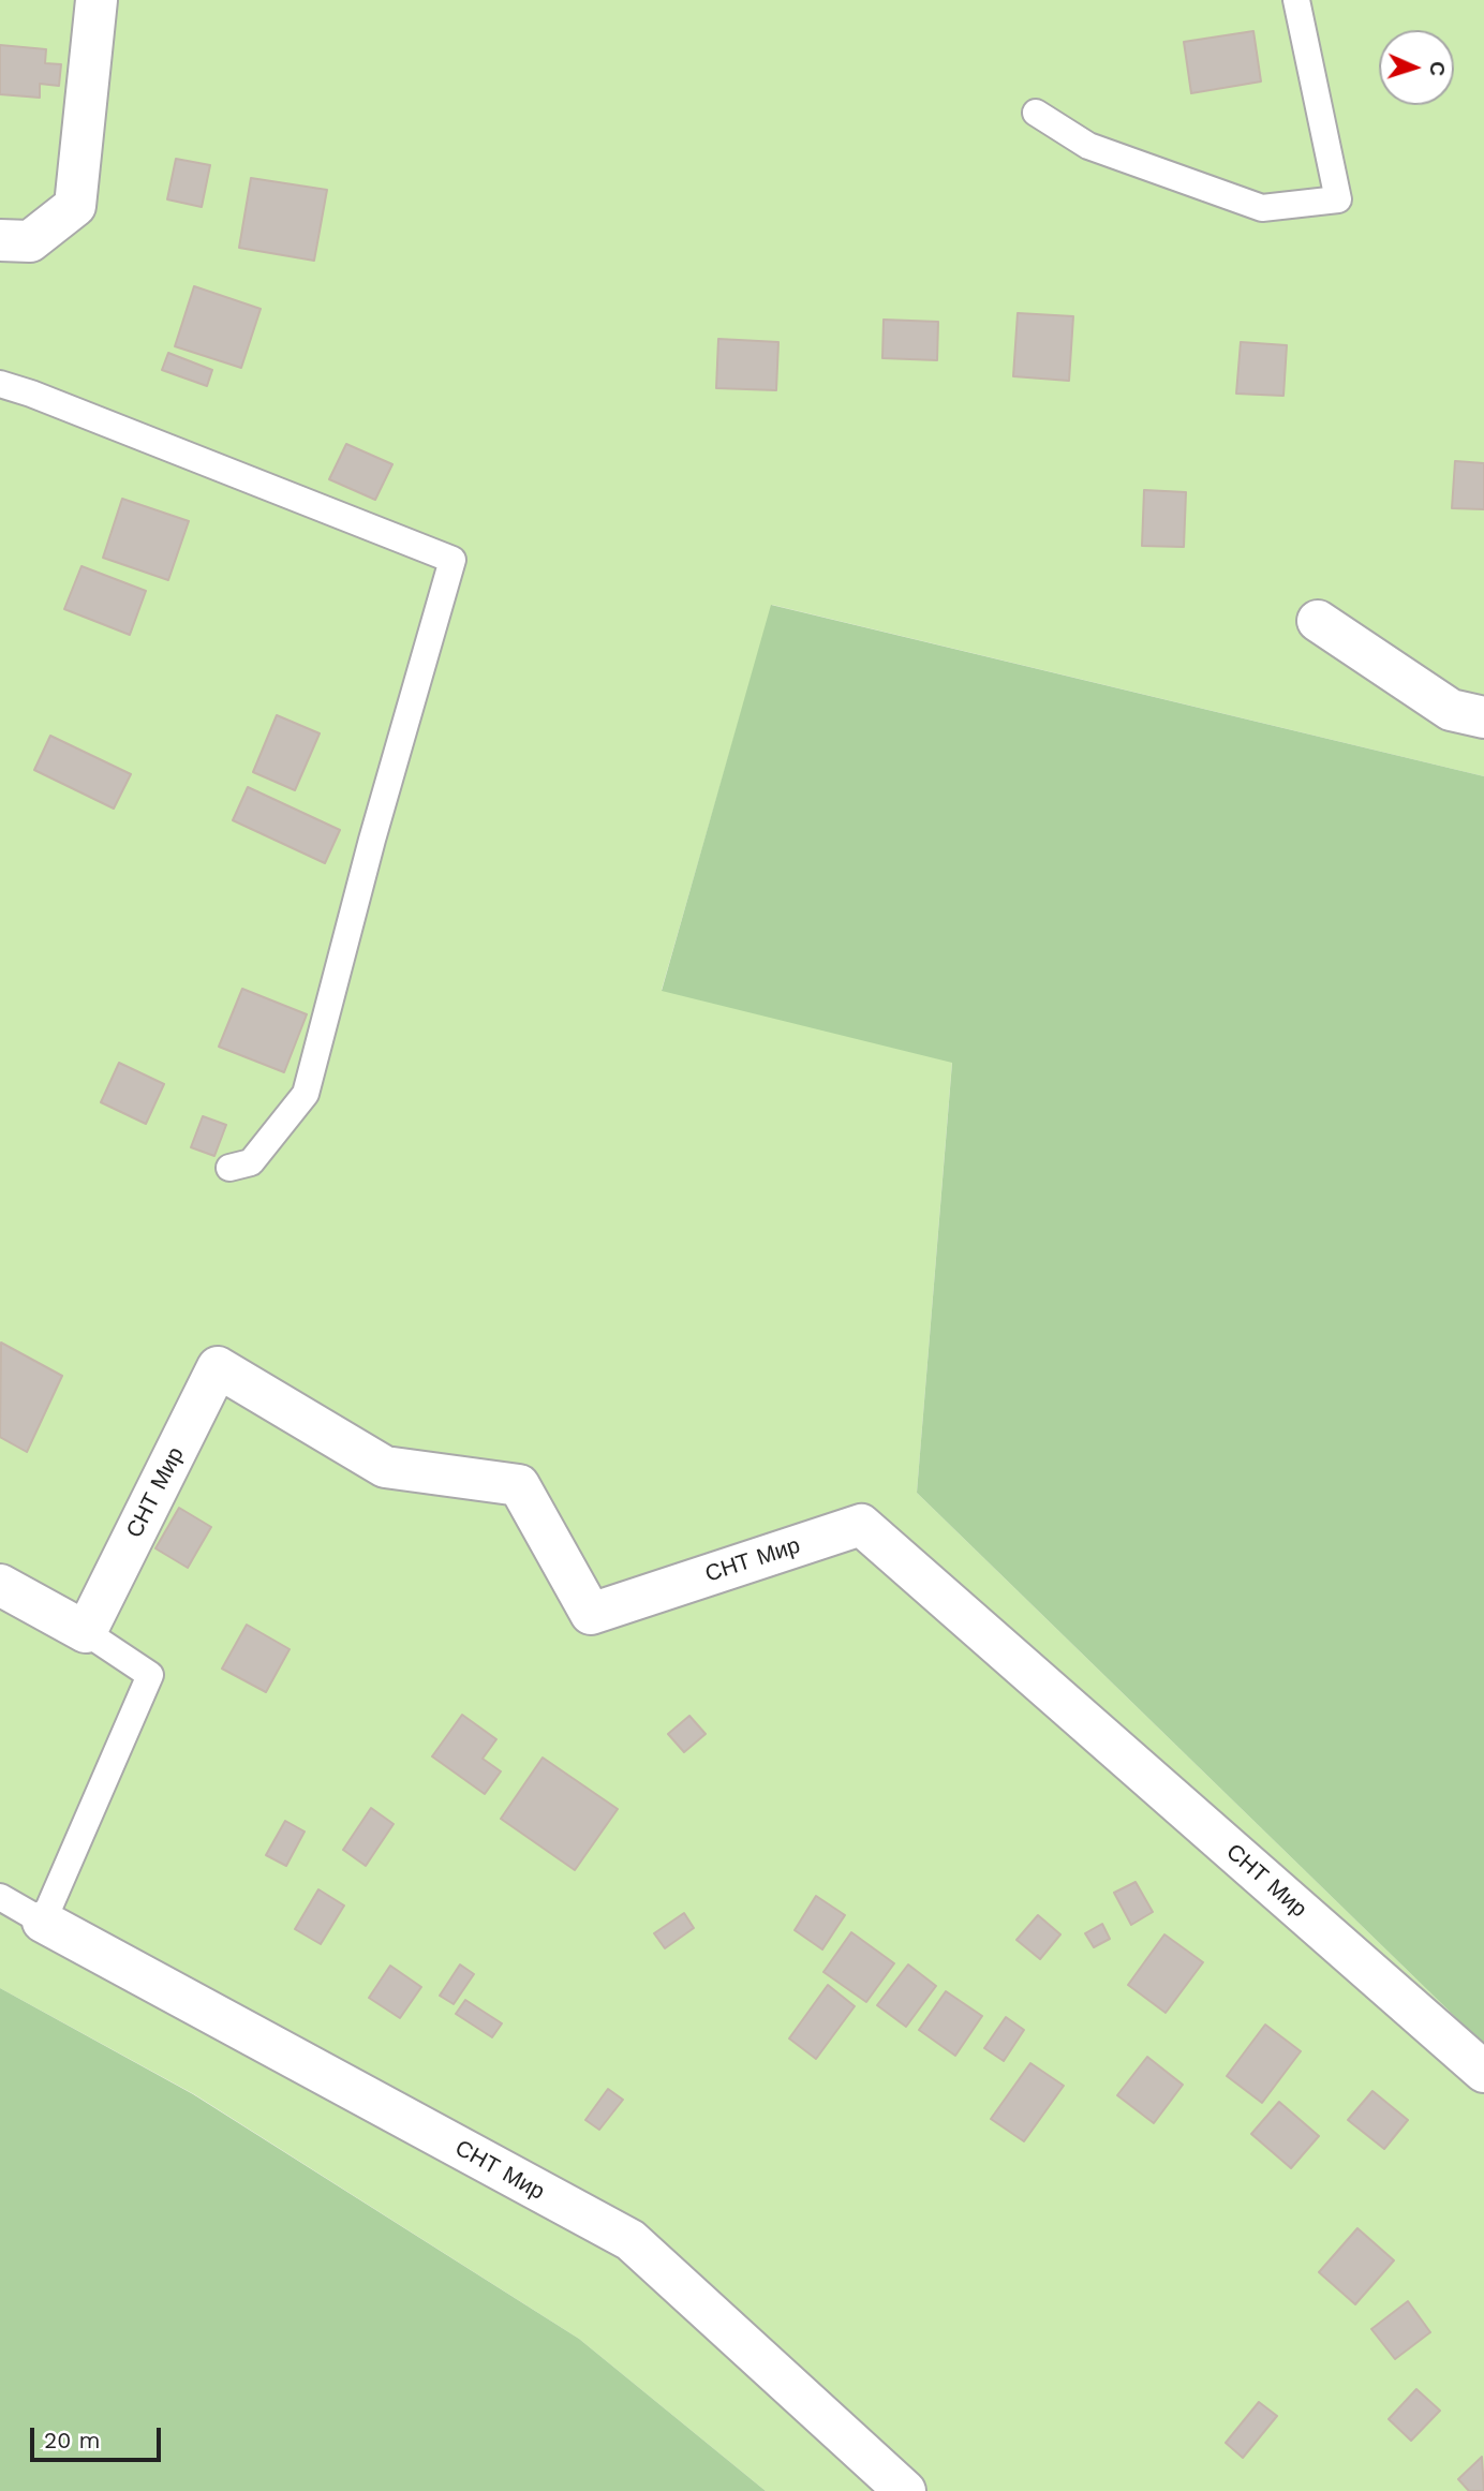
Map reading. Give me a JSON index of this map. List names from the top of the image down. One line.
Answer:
{"streets":{"street":["СНТ Мир"]},"scale_bar":"20 m","north":"right"}
